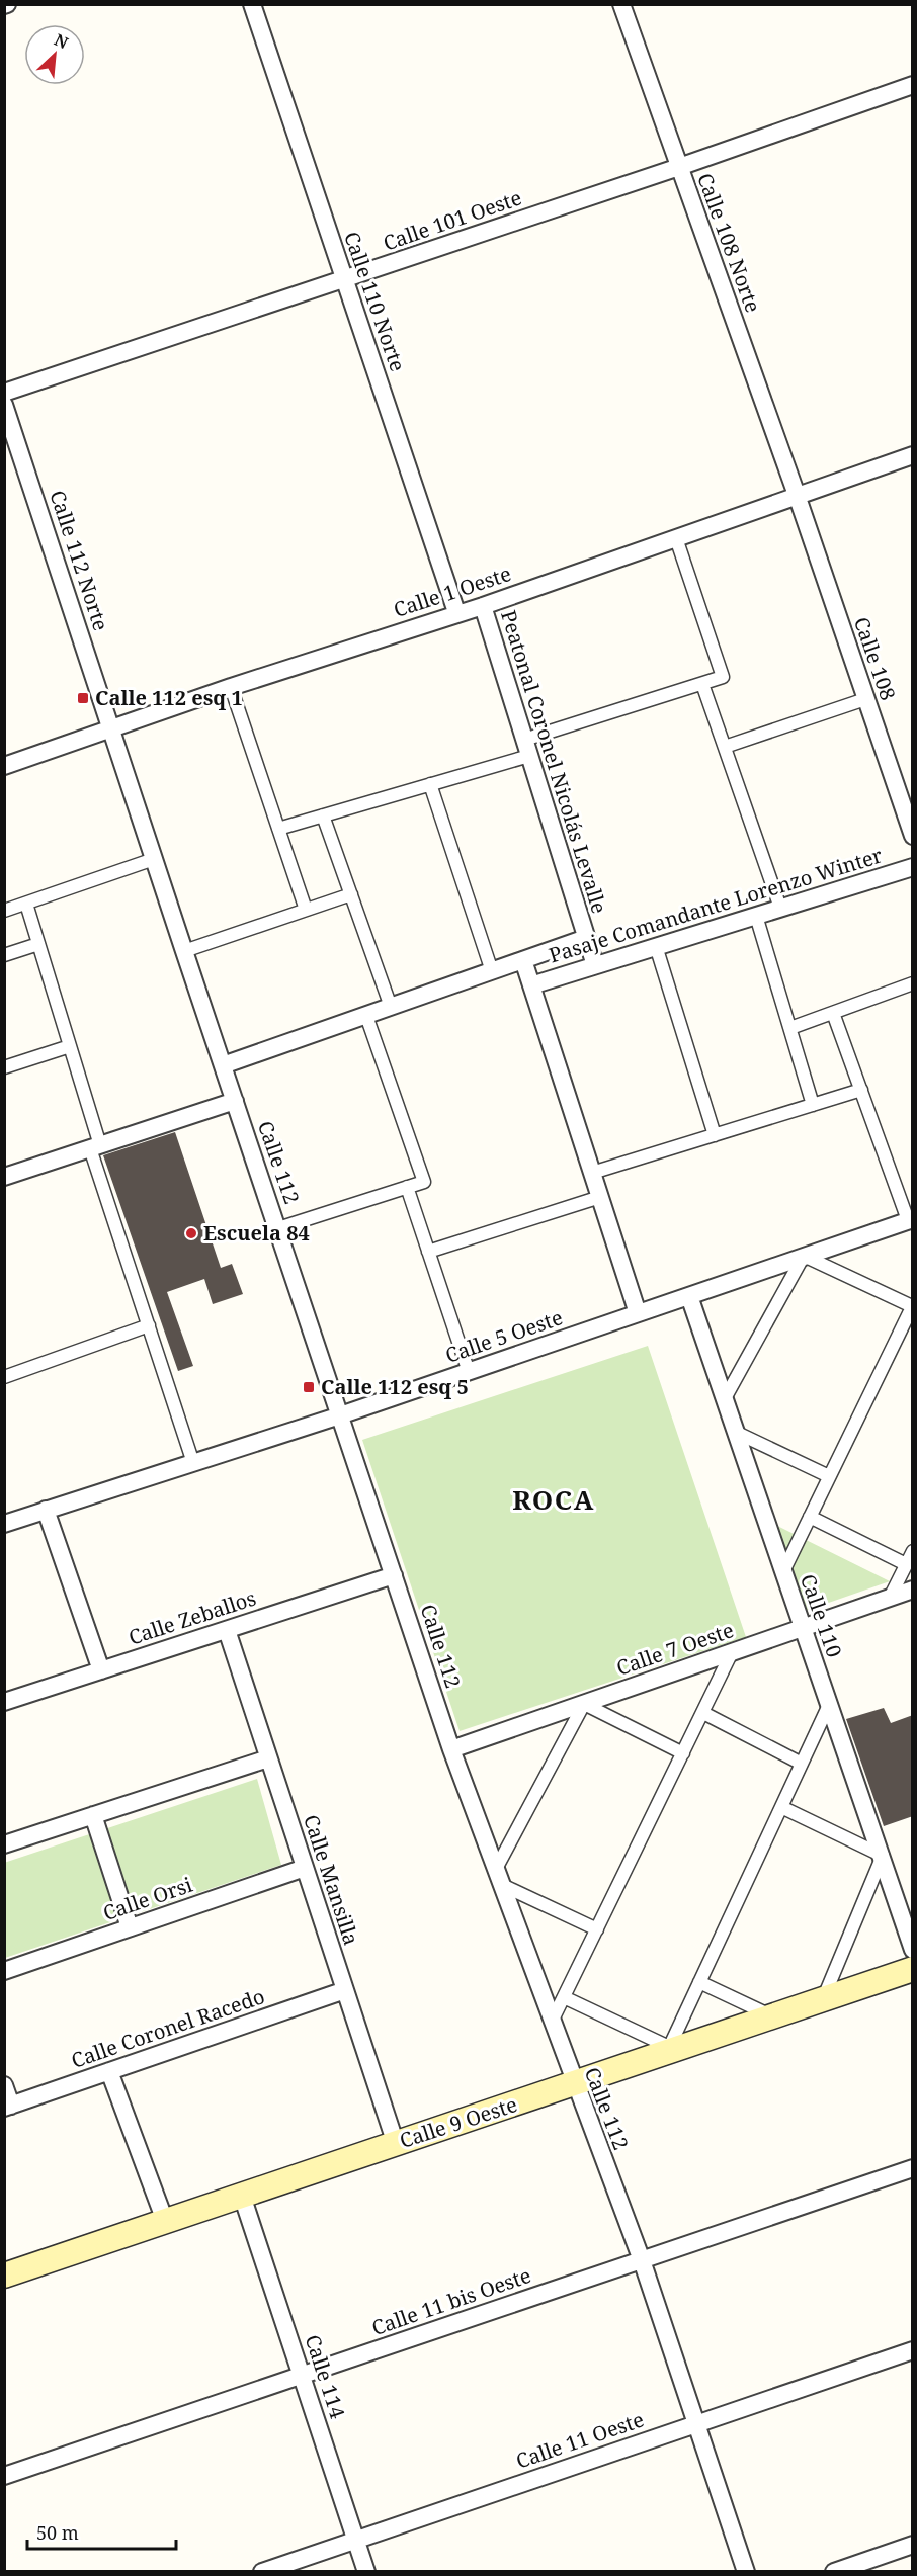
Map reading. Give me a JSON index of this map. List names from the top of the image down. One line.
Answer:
{"streets":{"main road":["Calle 9 Oeste"],"street":["Calle 101 Oeste","Calle 108 Norte","Calle 110 Norte","Calle 112 Norte","Calle 1 Oeste","Calle 108","Peatonal Coronel Nicolás Levalle","Pasaje Comandante Lorenzo Winter","Calle 112","Calle 5 Oeste","Calle 110","Calle Zeballos","Calle 7 Oeste","Calle Mansilla","Calle Orsi","Calle Coronel Racedo","Calle 11 bis Oeste","Calle 114","Calle 11 Oeste"]},"crossings":[["Calle 101 Oeste","Calle 108 Norte"],["Calle 101 Oeste","Calle 110 Norte"],["Calle 108 Norte","Calle 1 Oeste"],["Calle 108 Norte","Calle 108"],["Calle 110 Norte","Calle 1 Oeste"],["Calle 112 Norte","Calle 1 Oeste"],["Calle 112 Norte","Calle 112"],["Calle 1 Oeste","Calle 108"],["Calle 1 Oeste","Peatonal Coronel Nicolás Levalle"],["Calle 1 Oeste","Calle 112"],["Peatonal Coronel Nicolás Levalle","Pasaje Comandante Lorenzo Winter"],["Pasaje Comandante Lorenzo Winter","Calle 112"],["Calle 112","Calle 5 Oeste"],["Calle 112","Calle Zeballos"],["Calle 112","Calle 7 Oeste"],["Calle 112","Calle 9 Oeste"],["Calle 112","Calle 11 bis Oeste"],["Calle 112","Calle 11 Oeste"],["Calle 5 Oeste","Calle 110"],["Calle 110","Calle 7 Oeste"],["Calle Zeballos","Calle Mansilla"],["Calle Mansilla","Calle Orsi"],["Calle Mansilla","Calle Coronel Racedo"],["Calle Mansilla","Calle 9 Oeste"],["Calle 9 Oeste","Calle 114"],["Calle 11 bis Oeste","Calle 114"],["Calle 114","Calle 11 Oeste"]],"districts":["ROCA"],"places":{"transit":["Calle 112 esq 1","Calle 112 esq 5"],"other":["Escuela 84"]},"scale_bar":"50 m","north":"top right"}
